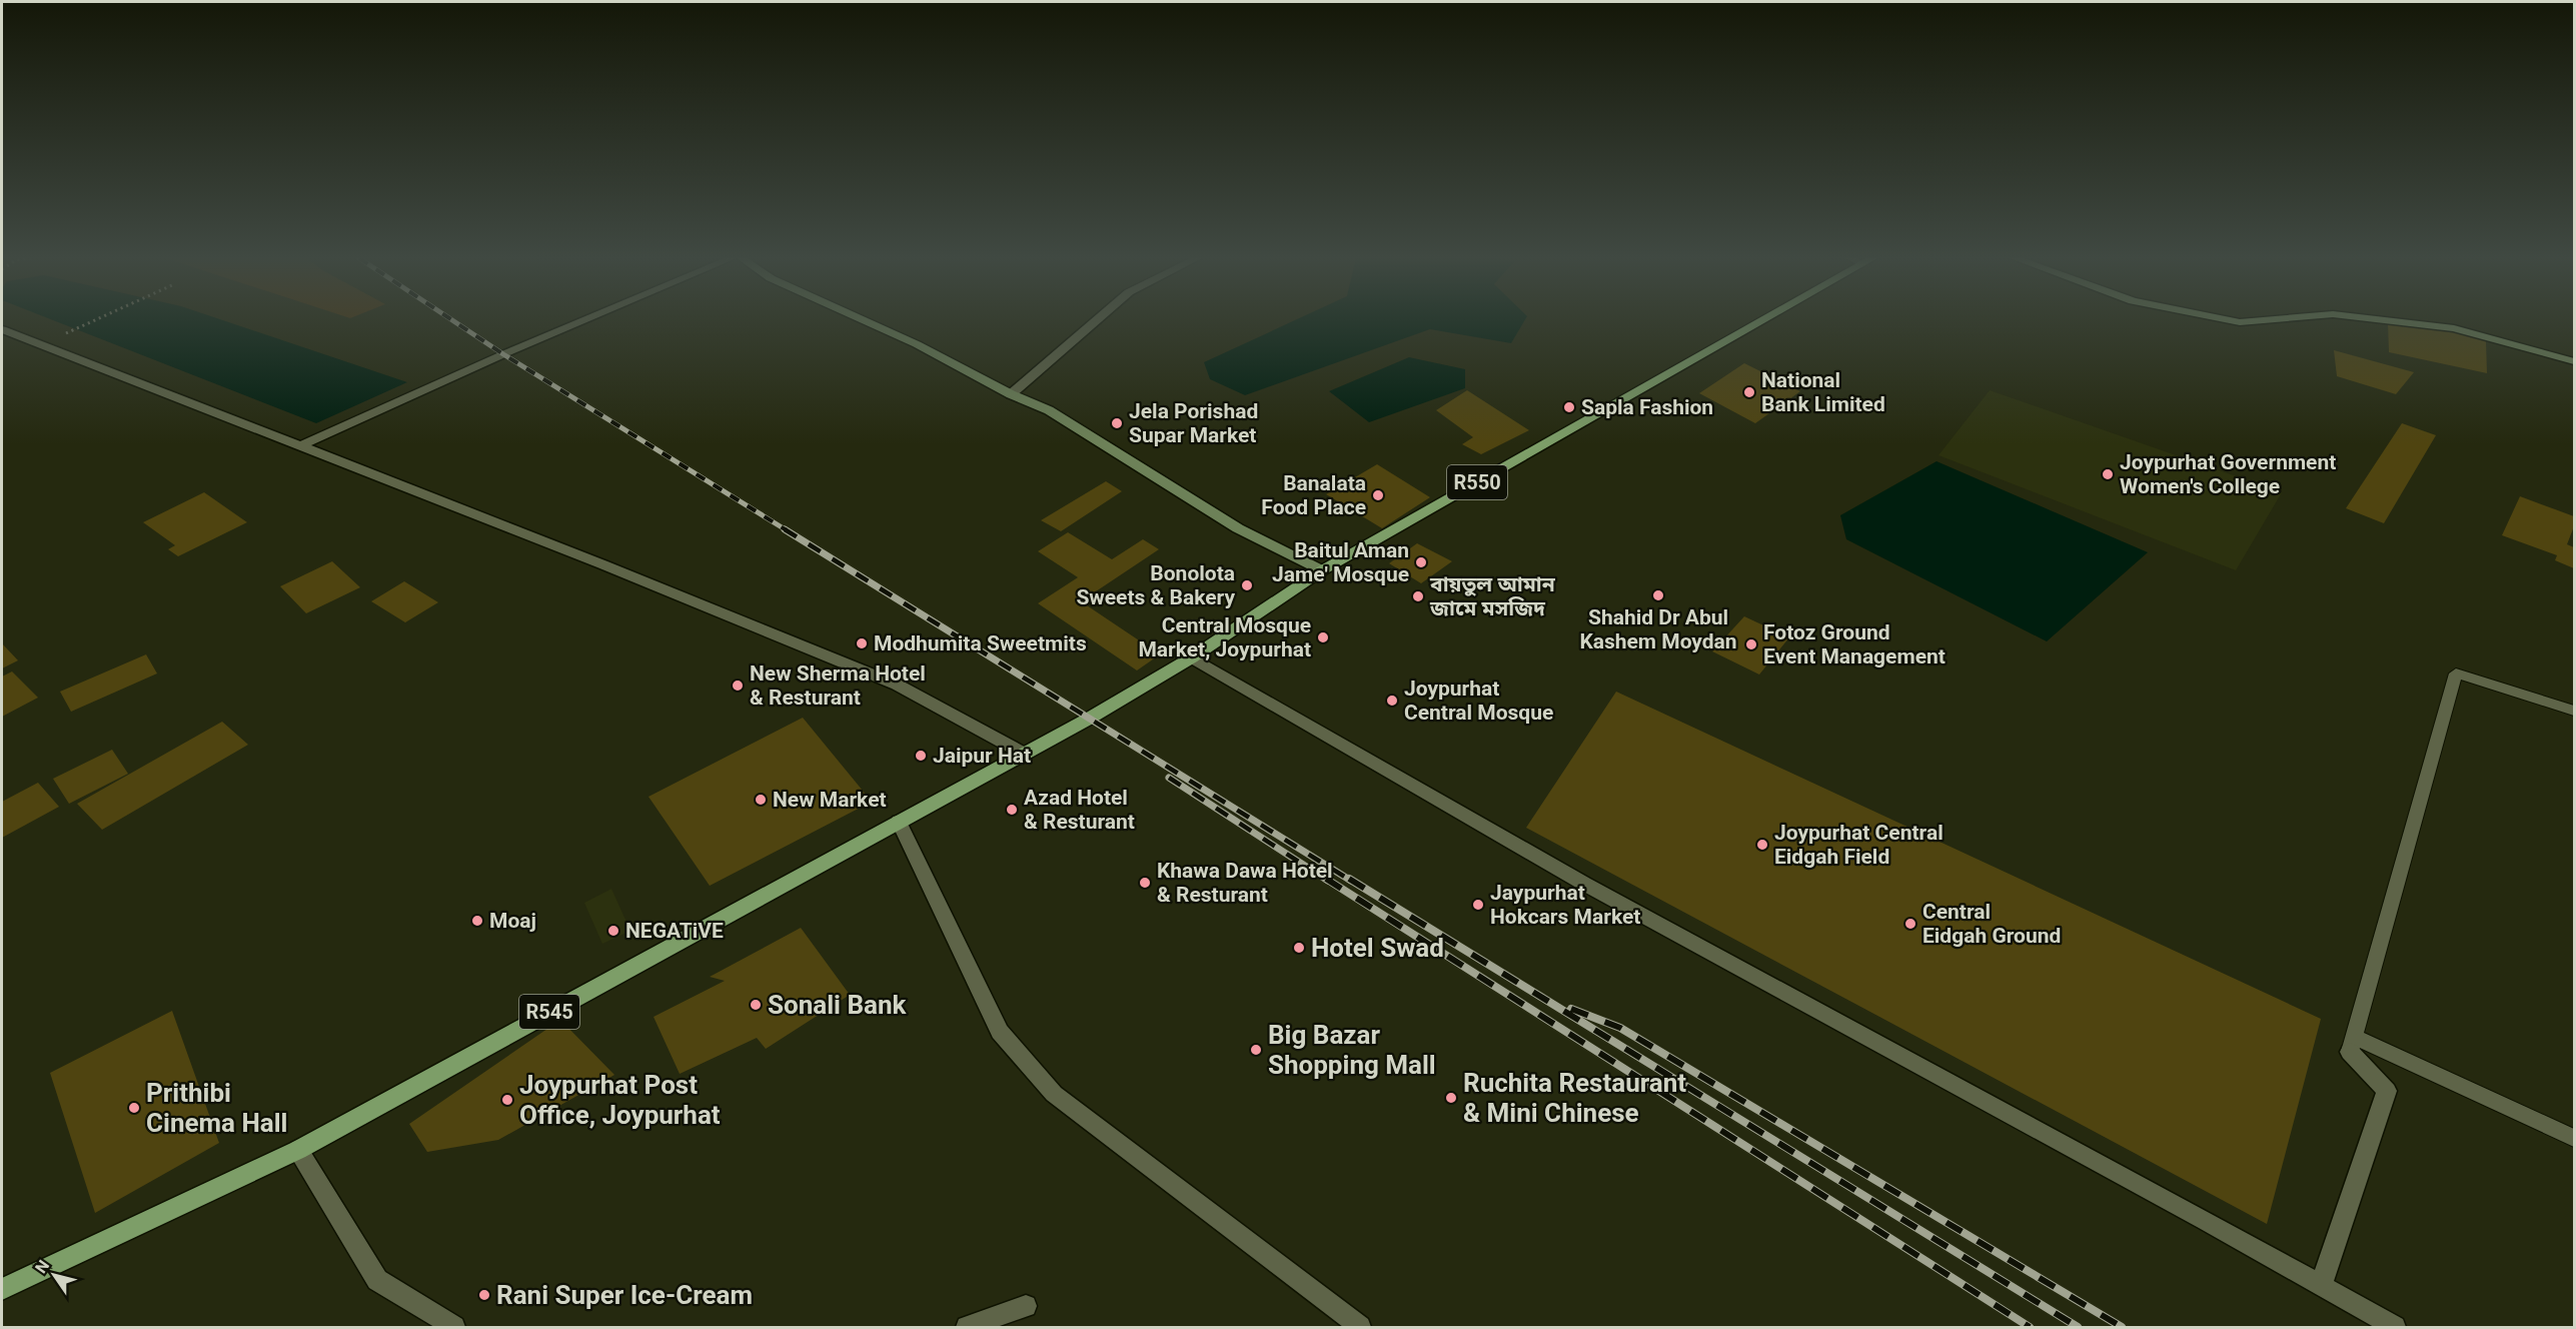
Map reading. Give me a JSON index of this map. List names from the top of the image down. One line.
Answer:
{"streets":{"main road":["R550","R545"]},"crossings":[["R550","R545"]],"places":["National Bank Limited","Sapla Fashion","Jela Porishad Supar Market","Joypurhat Government Women's College","Banalata Food Place","Baitul Aman Jame' Mosque","Bonolota Sweets & Bakery","Shahid Dr Abul Kashem Moydan","বায়তুল আমান জামে মসজিদ","Central Mosque Market, Joypurhat","Modhumita Sweetmits","Fotoz Ground Event Management","New Sherma Hotel & Resturant","Joypurhat Central Mosque","Jaipur Hat","New Market","Azad Hotel & Resturant","Joypurhat Central Eidgah Field","Khawa Dawa Hotel & Resturant","Jaypurhat Hokcars Market","Moaj","Central Eidgah Ground","NEGATiVE","Hotel Swad","Sonali Bank","Big Bazar Shopping Mall","Ruchita Restaurant & Mini Chinese","Joypurhat Post Office, Joypurhat","Prithibi Cinema Hall","Rani Super Ice-Cream"],"north":"top left"}
